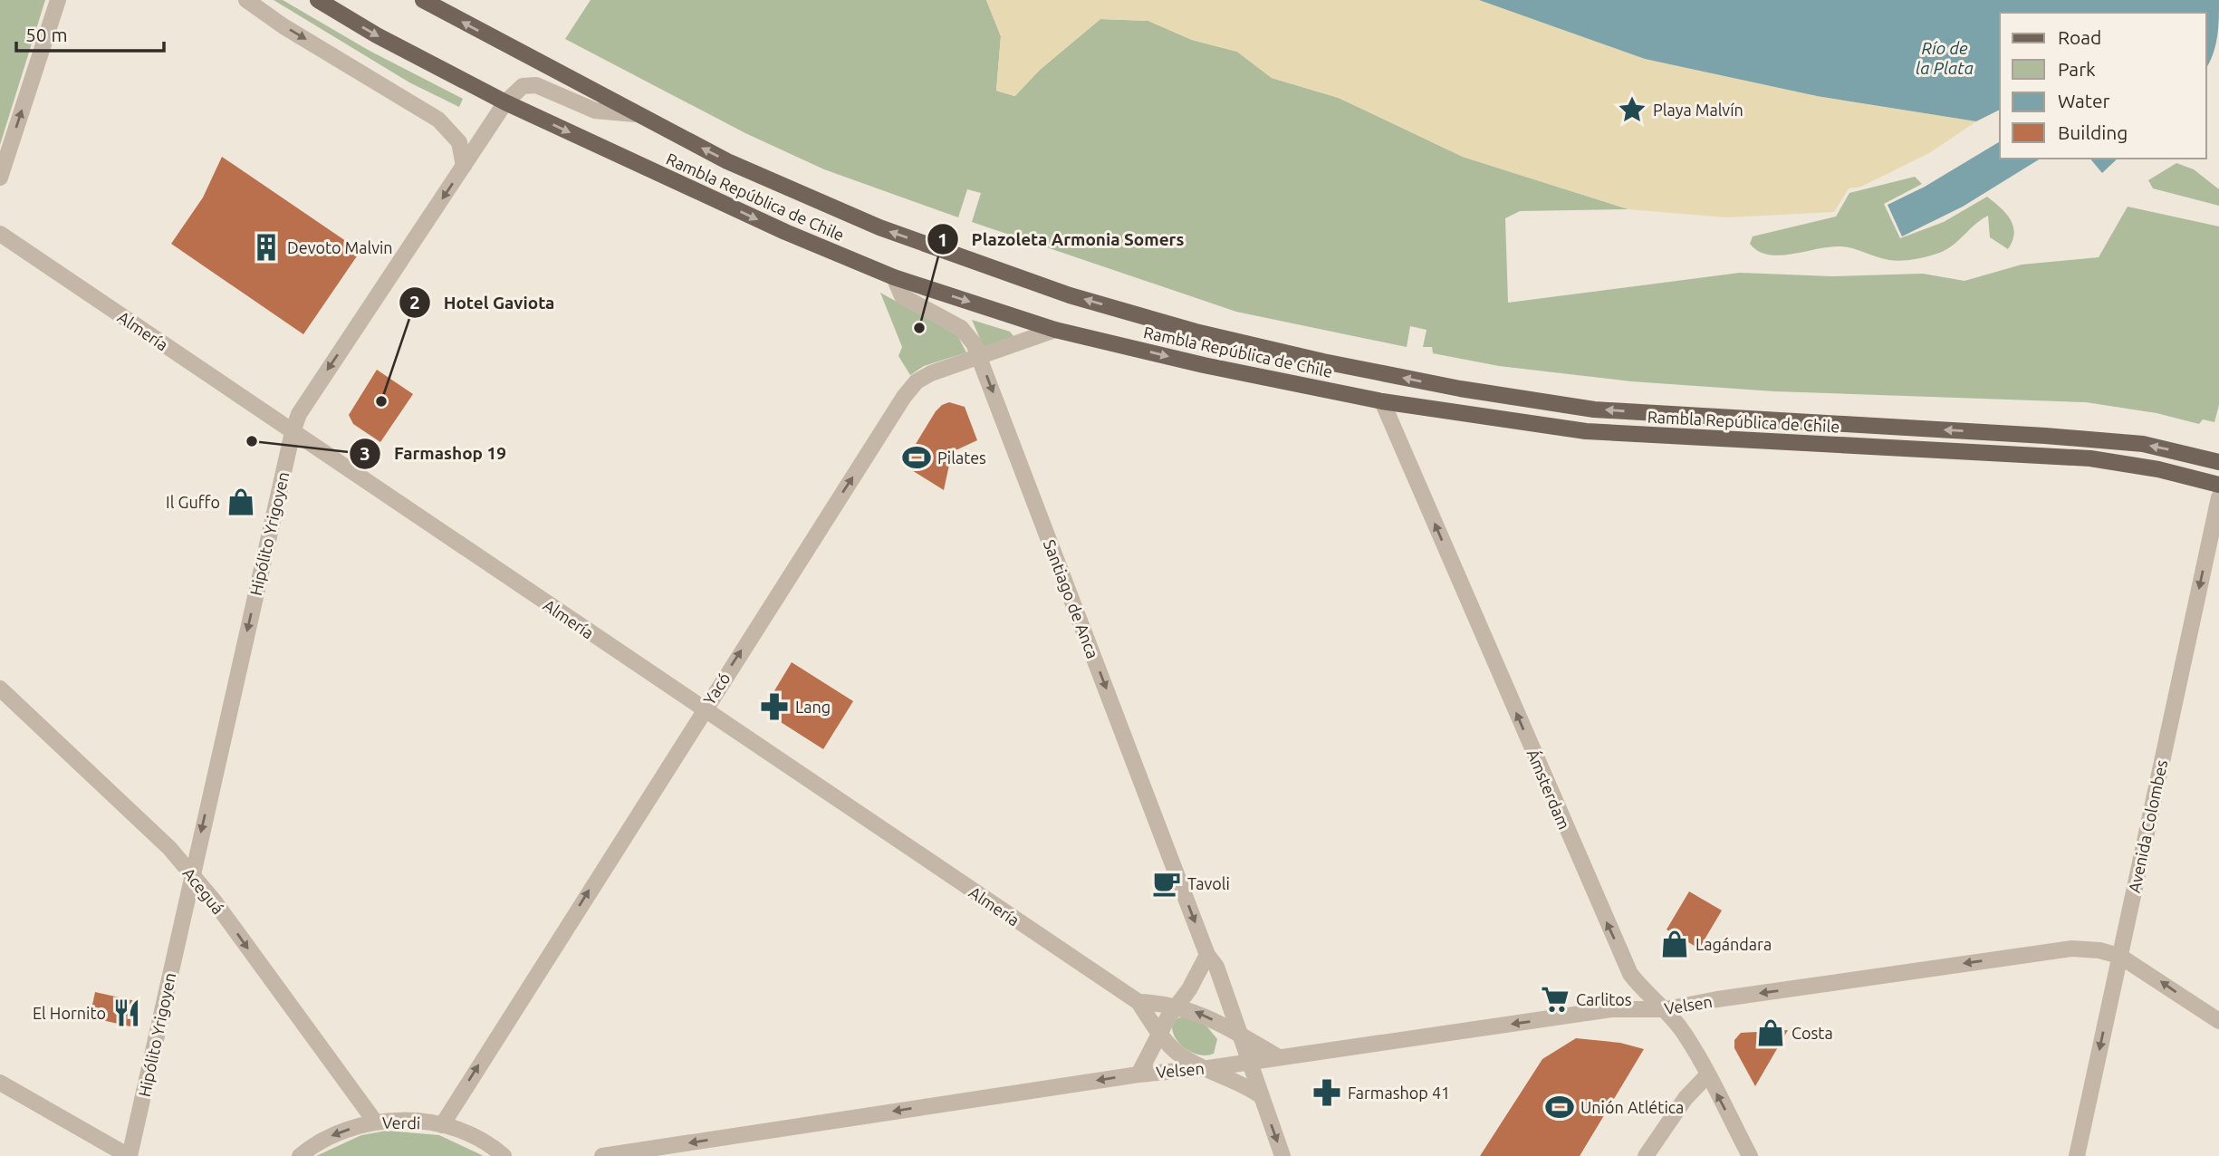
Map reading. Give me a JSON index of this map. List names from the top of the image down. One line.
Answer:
{"streets":{"main road":["Rambla República de Chile"],"street":["Almería","Hipólito Yrigoyen","Santiago de Anca","Yacó","Ámsterdam","Avenida Colombes","Aceguá","Velsen","Verdi"]},"crossings":[["Rambla República de Chile","Hipólito Yrigoyen"],["Rambla República de Chile","Santiago de Anca"],["Rambla República de Chile","Yacó"],["Rambla República de Chile","Ámsterdam"],["Almería","Hipólito Yrigoyen"],["Almería","Santiago de Anca"],["Almería","Yacó"],["Almería","Velsen"],["Hipólito Yrigoyen","Aceguá"],["Santiago de Anca","Yacó"],["Santiago de Anca","Velsen"],["Yacó","Verdi"],["Ámsterdam","Velsen"],["Avenida Colombes","Velsen"],["Aceguá","Verdi"]],"one_way":["Hipólito Yrigoyen","Santiago de Anca","Yacó","Ámsterdam","Avenida Colombes","Aceguá","Velsen","Verdi"],"water":["Río de la Plata"],"places":{"place":["Playa Malvín"],"building":["Devoto Malvin"],"other":["Plazoleta Armonia Somers","Hotel Gaviota","Farmashop 19"],"sports":["Pilates","Unión Atlética"],"shop":["Il Guffo","Lagándara","Costa"],"pharmacy":["Lang","Farmashop 41"],"cafe":["Tavoli"],"supermarket":["Carlitos"],"restaurant":["El Hornito"]},"legend":["Road","Park","Water","Building"],"scale_bar":"50 m"}
